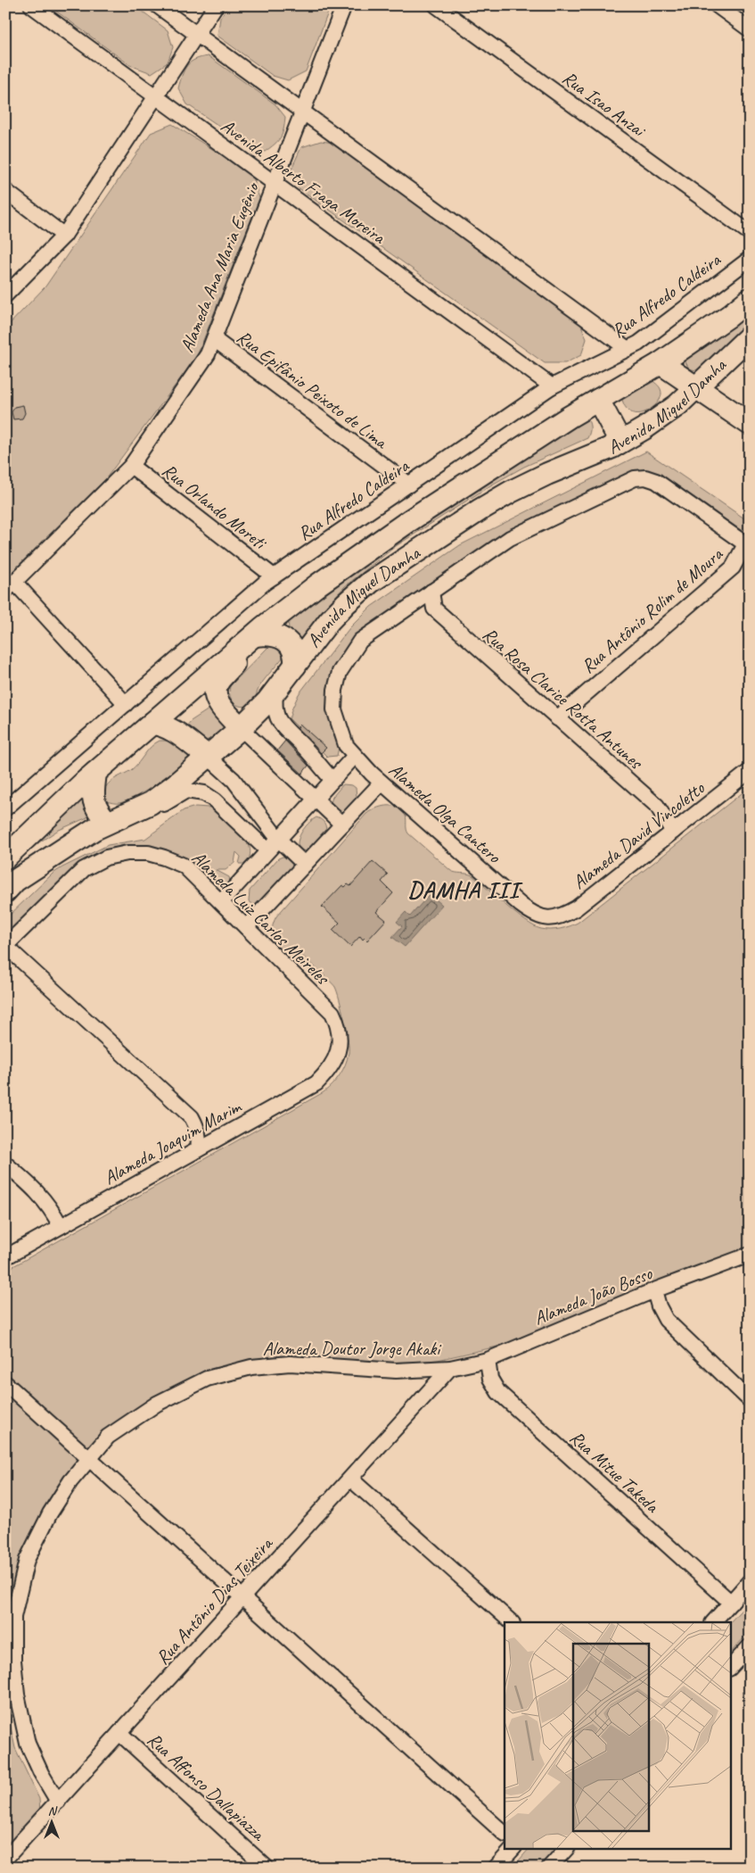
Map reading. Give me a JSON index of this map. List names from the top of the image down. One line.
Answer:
{"streets":{"street":["Rua Isao Anzai","Avenida Alberto Fraga Moreira","Alameda Ana Maria Eugênio","Rua Alfredo Caldeira","Rua Epifânio Peixoto de Lima","Avenida Miguel Damha","Rua Orlando Moreti","Rua Antônio Rolim de Moura","Rua Rosa Clarice Rotta Antunes","Alameda Olga Cantero","Alameda David Vincoletto","Alameda Luiz Carlos Meireles","Alameda Joaquim Marim","Alameda João Bosso","Alameda Doutor Jorge Akaki","Rua Mitue Takeda","Rua Antônio Dias Teixeira","Rua Affonso Dallapiazza"]},"crossings":[["Avenida Alberto Fraga Moreira","Alameda Ana Maria Eugênio"],["Avenida Alberto Fraga Moreira","Rua Alfredo Caldeira"],["Alameda Ana Maria Eugênio","Rua Epifânio Peixoto de Lima"],["Alameda Ana Maria Eugênio","Rua Orlando Moreti"],["Rua Alfredo Caldeira","Rua Epifânio Peixoto de Lima"],["Rua Alfredo Caldeira","Rua Orlando Moreti"],["Rua Antônio Rolim de Moura","Rua Rosa Clarice Rotta Antunes"],["Rua Rosa Clarice Rotta Antunes","Alameda David Vincoletto"],["Alameda Olga Cantero","Alameda David Vincoletto"],["Alameda Luiz Carlos Meireles","Alameda Joaquim Marim"],["Alameda João Bosso","Alameda Doutor Jorge Akaki"],["Alameda João Bosso","Rua Mitue Takeda"],["Alameda João Bosso","Rua Antônio Dias Teixeira"],["Alameda Doutor Jorge Akaki","Rua Antônio Dias Teixeira"],["Rua Antônio Dias Teixeira","Rua Affonso Dallapiazza"]],"districts":["DAMHA III"],"north":"top"}
